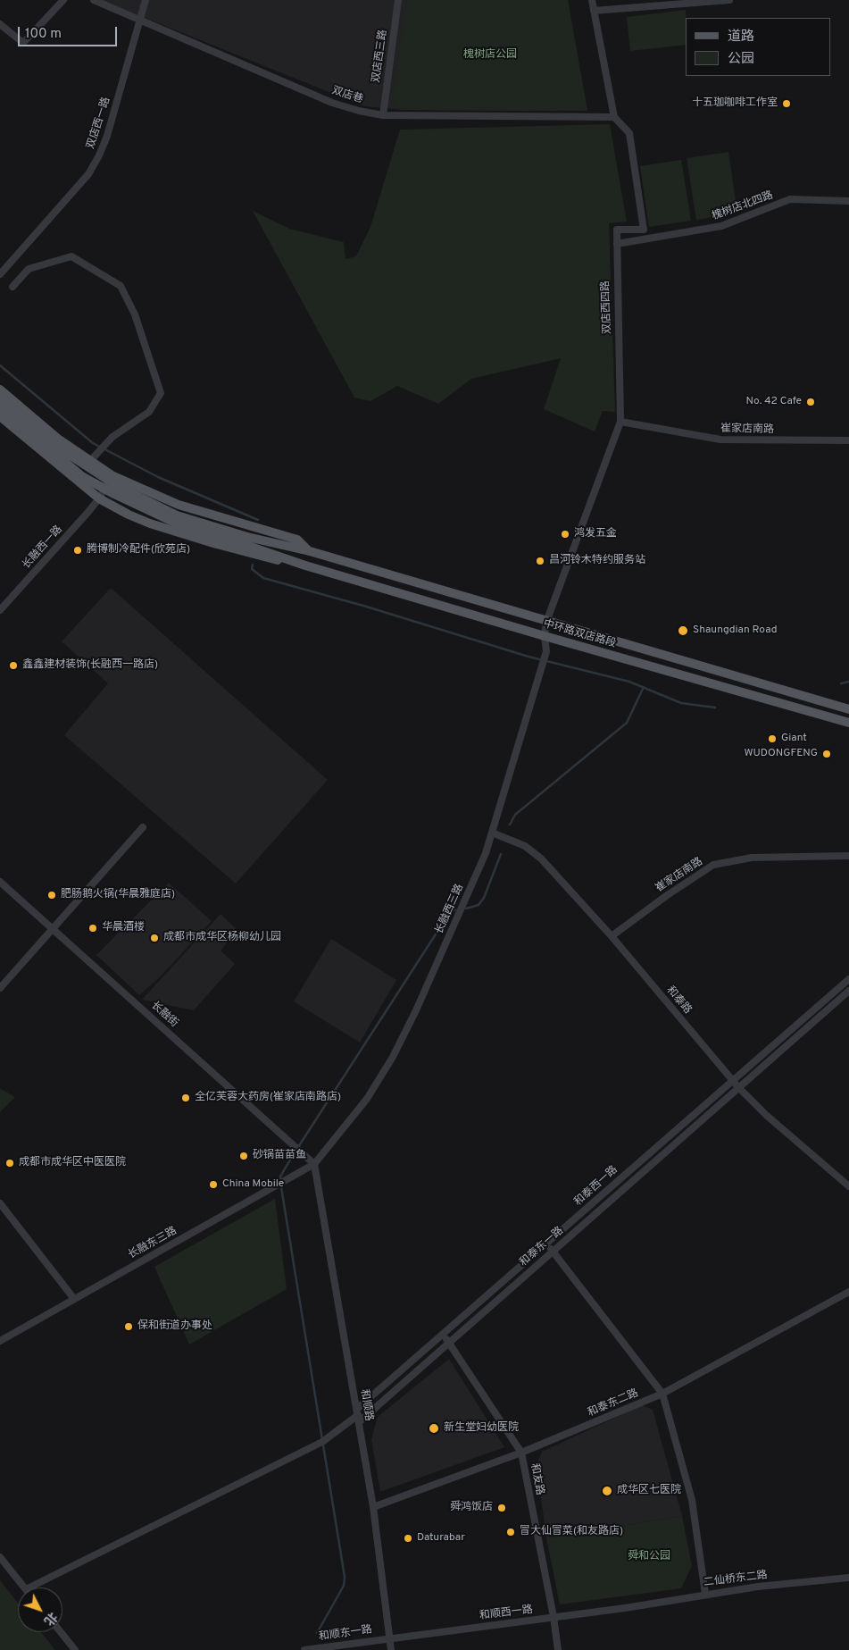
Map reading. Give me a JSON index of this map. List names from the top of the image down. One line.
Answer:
{"streets":{"main road":["中环路双店路段"],"street":["双店西三路","双店巷","双店西一路","槐树店北四路","双店西四路","崔家店南路","长融西一路","长融西三路","和泰路","长融街","和泰西一路","长融东三路","和泰东一路","和泰东二路","和顺路","和友路","二仙桥东二路","和顺西一路","和顺东一路"]},"crossings":[["双店西三路","双店巷"],["双店巷","双店西一路"],["槐树店北四路","双店西四路"],["双店西四路","崔家店南路"],["双店西四路","中环路双店路段"],["双店西四路","长融西三路"],["崔家店南路","和泰路"],["中环路双店路段","长融西三路"],["长融西三路","和泰路"],["长融西三路","长融街"],["长融西三路","长融东三路"],["长融西三路","和顺路"],["和泰路","和泰西一路"],["和泰路","和泰东一路"],["长融街","长融东三路"],["长融街","和顺路"],["和泰西一路","和泰东一路"],["和泰西一路","和顺路"],["和泰西一路","和友路"],["长融东三路","和顺路"],["和泰东一路","和顺路"],["和泰东一路","和友路"],["和泰东二路","和顺路"],["和泰东二路","和友路"],["和顺路","和顺西一路"],["和顺路","和顺东一路"],["和友路","和顺西一路"],["二仙桥东二路","和顺西一路"],["和顺西一路","和顺东一路"]],"parks":["槐树店公园","舜和公园"],"places":["十五珈·咖啡工作室","No. 42 Cafe","鸿发五金","腾博制冷配件(欣苑店)","昌河铃木特约服务站","Shaungdian Road","鑫鑫建材装饰(长融西一路店)","Giant","WUDONGFENG","肥肠鹅火锅(华晨雅庭店)","华晨酒楼","成都市成华区杨柳幼儿园","全亿芙蓉大药房(崔家店南路店)","砂锅苗苗鱼","成都市成华区中医医院","China Mobile","保和街道办事处","新生堂妇幼医院","成华区七医院","舜鸿饭店","冒大仙冒菜(和友路店)","Datura·bar"],"legend":["道路","公园"],"scale_bar":"100 m","north":"bottom right"}
